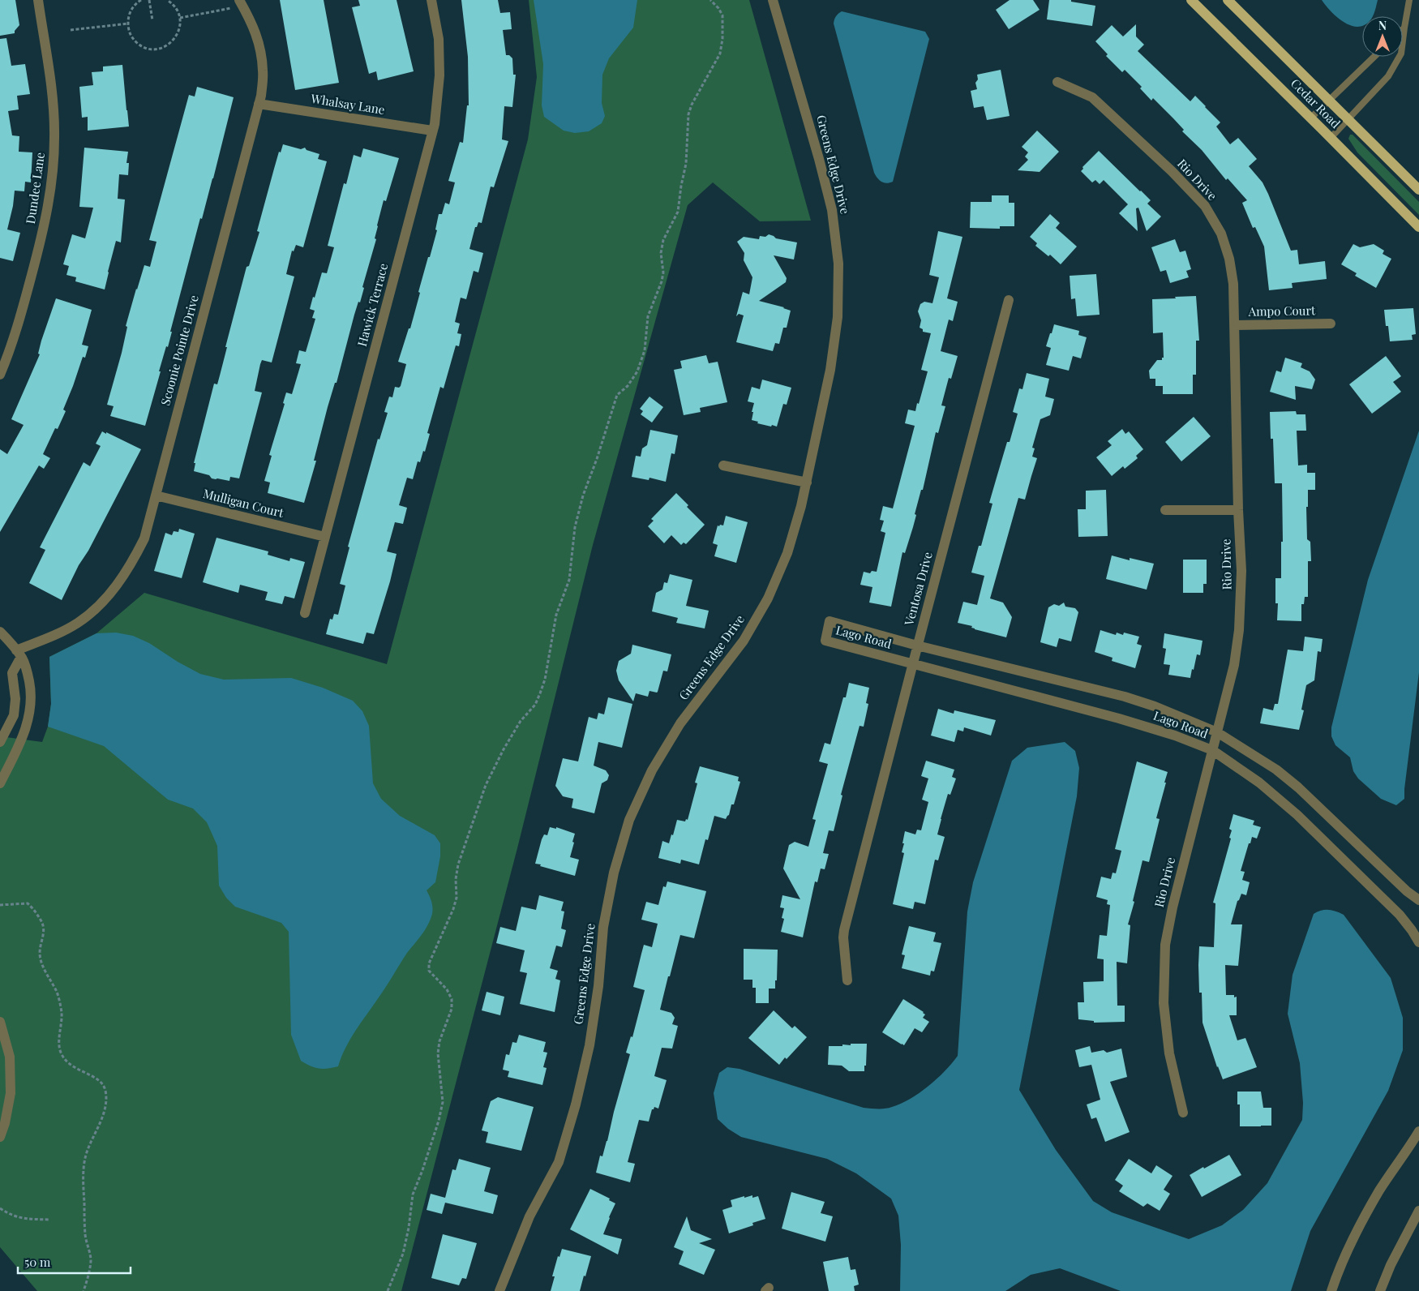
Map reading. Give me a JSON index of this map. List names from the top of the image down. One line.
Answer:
{"streets":{"main road":["Cedar Road"],"street":["Whalsay Lane","Greens Edge Drive","Rio Drive","Dundee Lane","Hawick Terrace","Ampo Court","Scoonie Pointe Drive","Mulligan Court","Ventosa Drive","Lago Road"]},"crossings":[["Whalsay Lane","Hawick Terrace"],["Whalsay Lane","Scoonie Pointe Drive"],["Rio Drive","Ampo Court"],["Rio Drive","Lago Road"],["Hawick Terrace","Mulligan Court"],["Scoonie Pointe Drive","Mulligan Court"],["Ventosa Drive","Lago Road"]],"scale_bar":"50 m","north":"top"}
